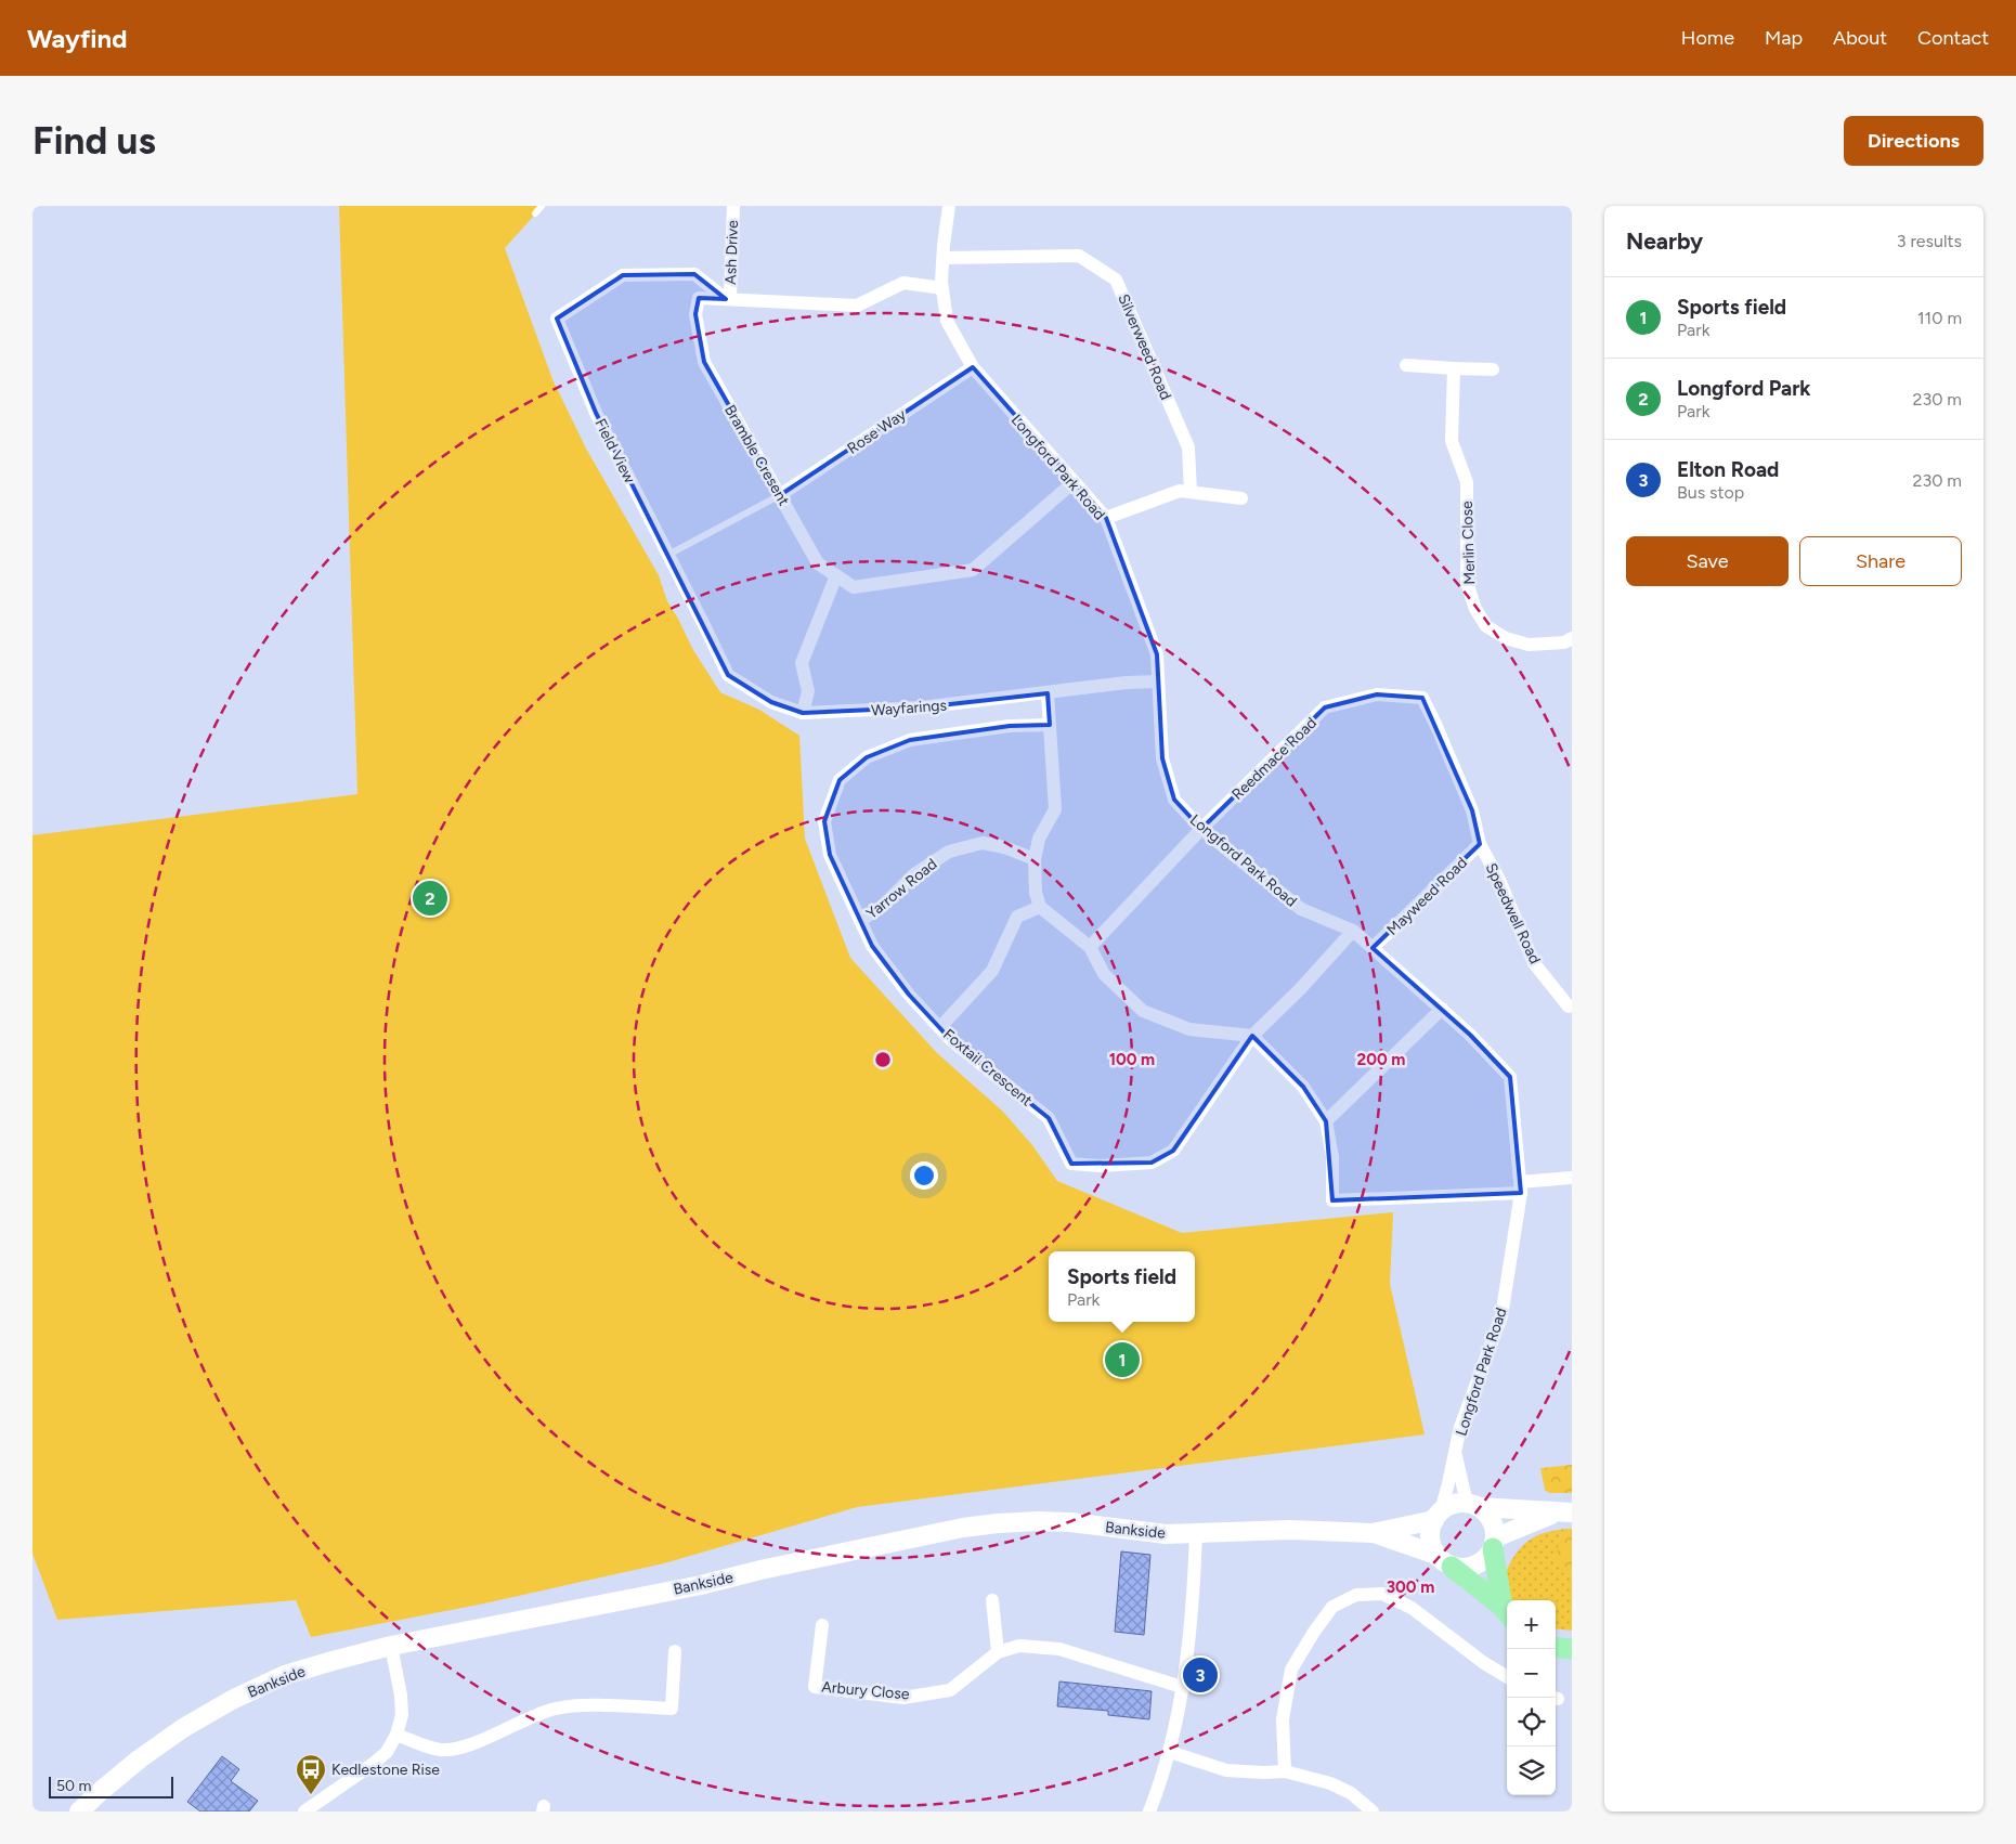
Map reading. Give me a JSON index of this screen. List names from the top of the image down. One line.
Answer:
{"streets":{"street":["Ash Drive","Silverweed Road","Rose Way","Field View","Bramble Cresent","Longford Park Road","Merlin Close","Wayfarings","Reedmace Road","Yarrow Road","Mayweed Road","Speedwell Road","Foxtail Crescent","Bankside","Arbury Close"]},"crossings":[["Ash Drive","Field View"],["Ash Drive","Bramble Cresent"],["Silverweed Road","Longford Park Road"],["Rose Way","Bramble Cresent"],["Rose Way","Longford Park Road"],["Field View","Bramble Cresent"],["Field View","Wayfarings"],["Bramble Cresent","Longford Park Road"],["Longford Park Road","Wayfarings"],["Longford Park Road","Reedmace Road"],["Longford Park Road","Mayweed Road"],["Longford Park Road","Bankside"],["Reedmace Road","Mayweed Road"],["Reedmace Road","Speedwell Road"],["Yarrow Road","Foxtail Crescent"],["Mayweed Road","Speedwell Road"]],"places":{"bus stop":["Kedlestone Rise"]},"scale_bar":"50 m","page":{"header":"Wayfind","nav":["Home","Map","About","Contact"],"buttons":["Directions",["Save","Share"]],"title":"Find us","heading":["Nearby","3 results"],"list":[{"mark":"1","name":"Sports field","note":"Park","value":"110 m"},{"mark":"2","name":"Longford Park","note":"Park","value":"230 m"},{"mark":"3","name":"Elton Road","note":"Bus stop","value":"230 m"}],"pins":["2","1","3"],"popup":["Sports field","Park"],"map_buttons":["+","−"],"scale":"50 m"},"rings":["100 m","200 m","300 m"]}
